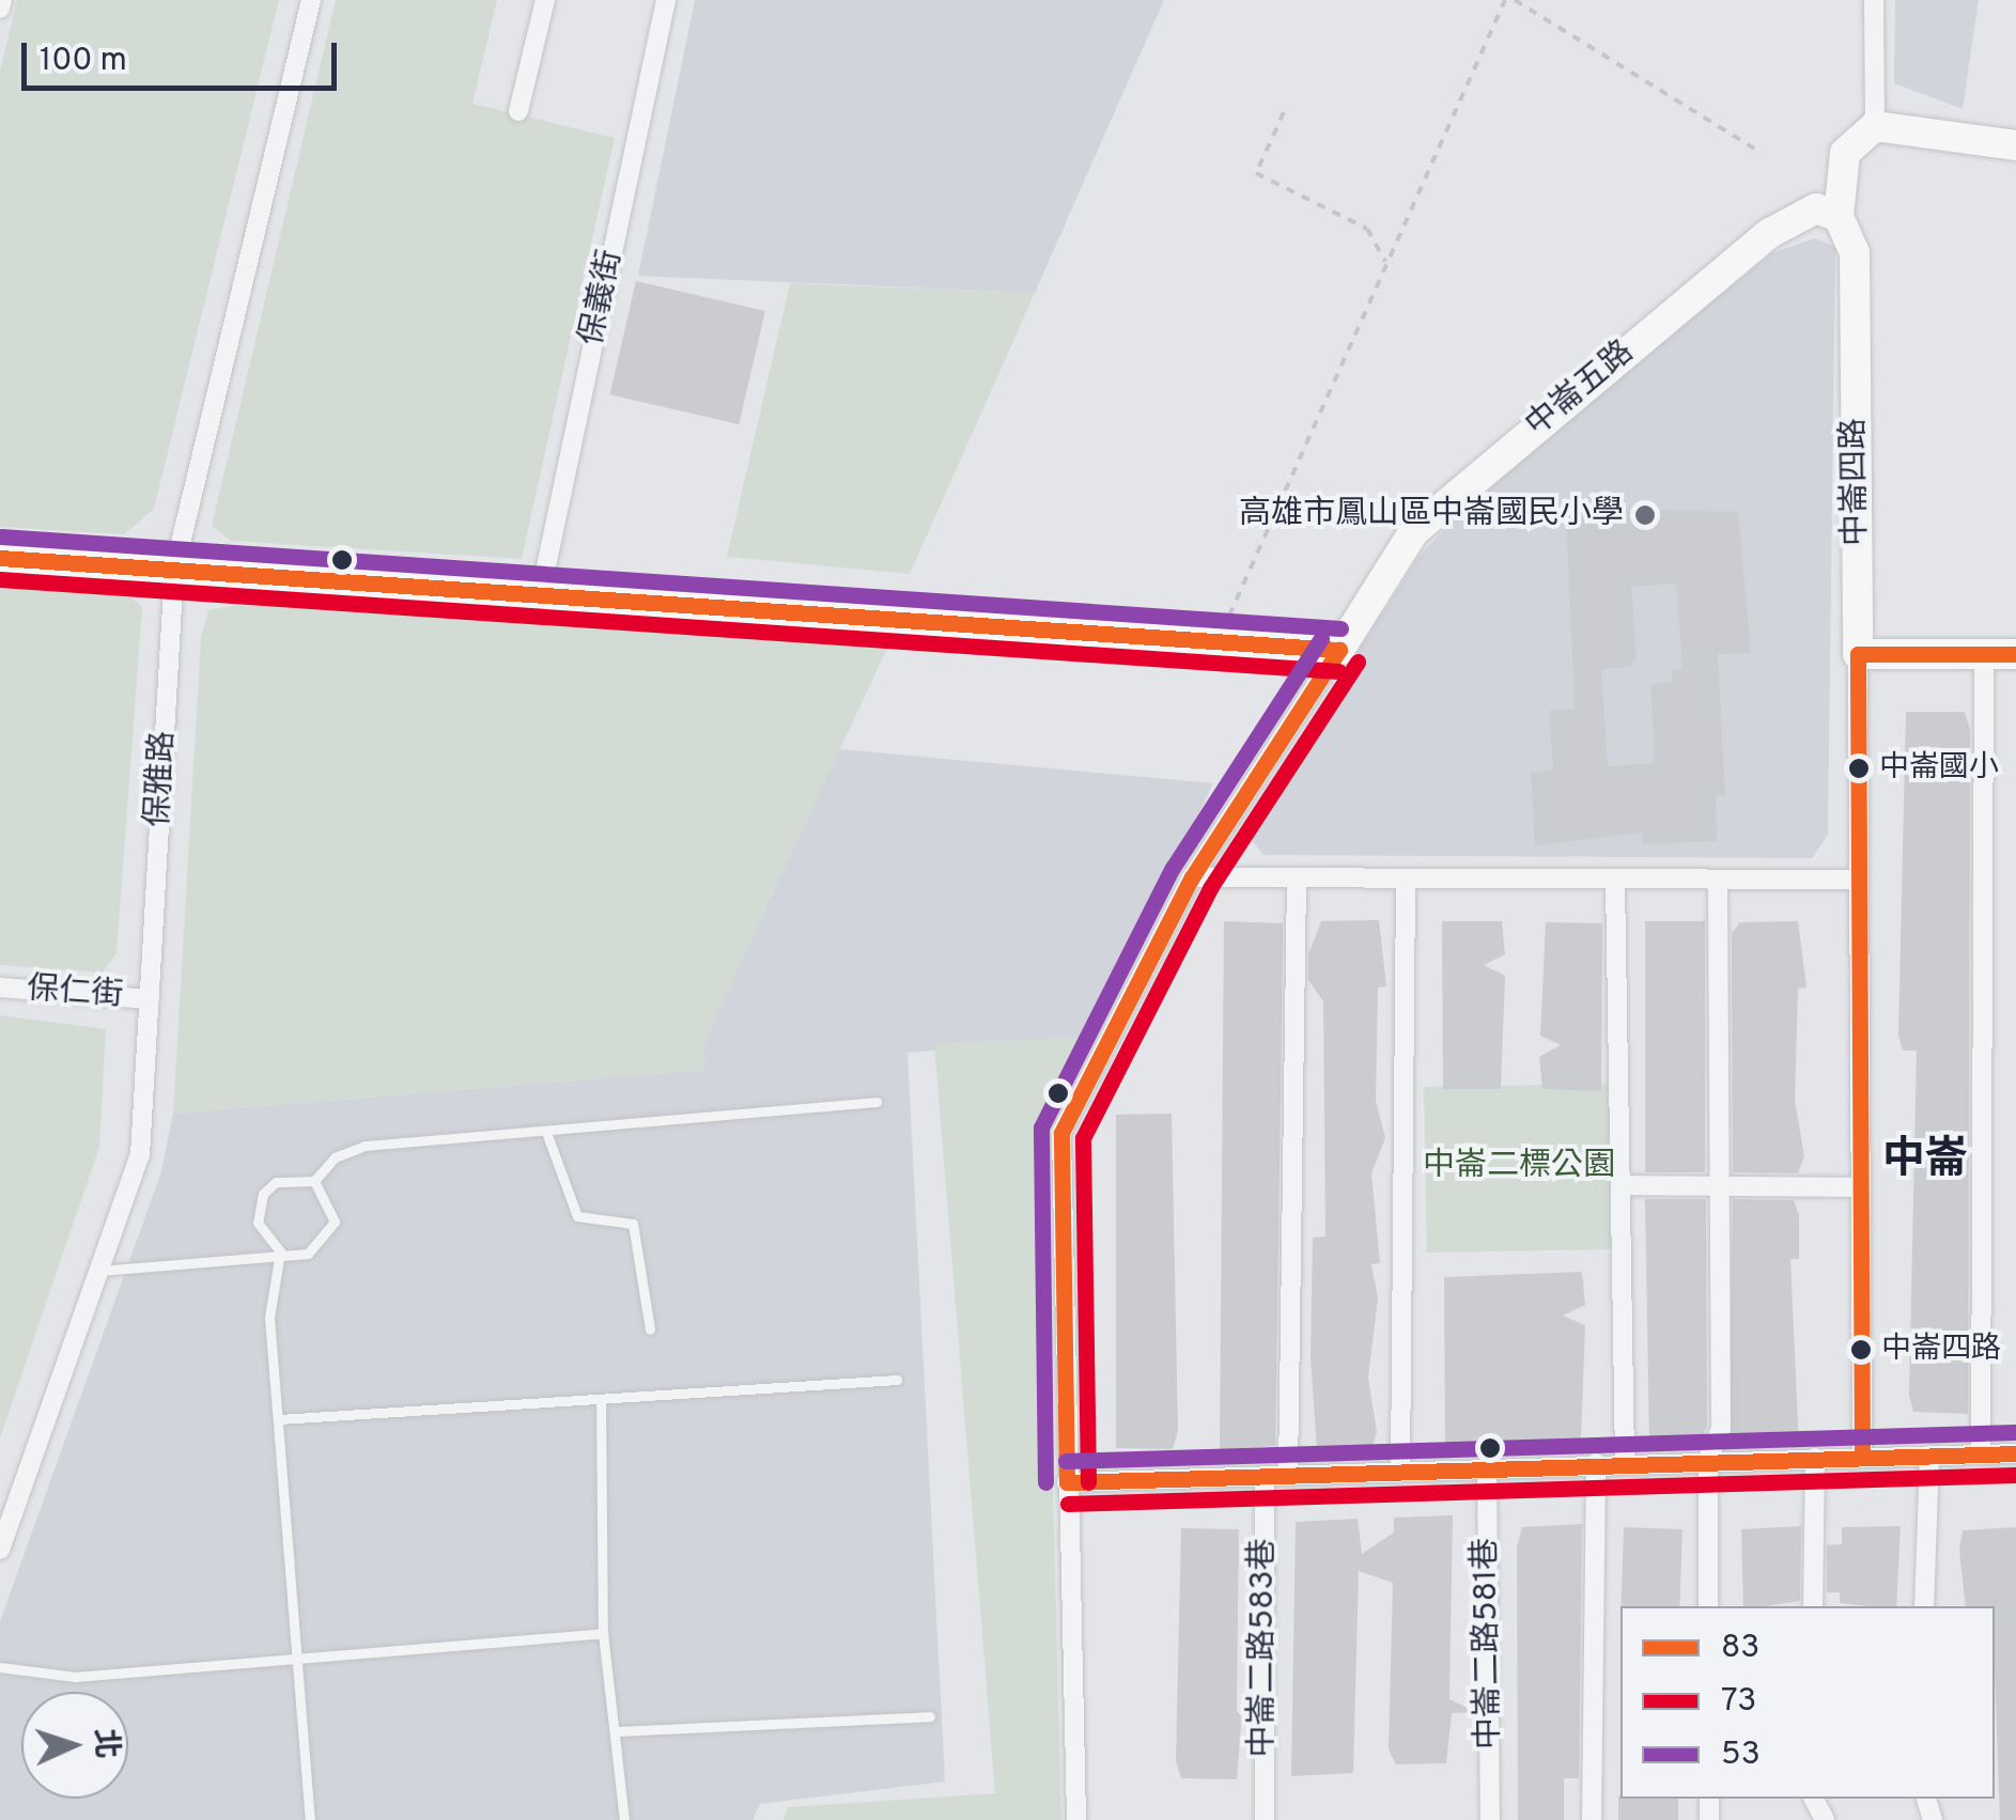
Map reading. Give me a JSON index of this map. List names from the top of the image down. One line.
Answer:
{"streets":{"street":["保義街","中崙五路","中崙四路","保雅路","保仁街","中崙二路581巷","中崙二路583巷"]},"crossings":[["中崙五路","中崙四路"],["保雅路","保仁街"]],"districts":["中崙"],"parks":["中崙二標公園"],"places":["高雄市鳳山區中崙國民小學","中崙國小","中崙四路"],"lines":["transit line 53","transit line 83","transit line 73"],"legend":["83","73","53"],"scale_bar":"100 m","north":"right"}
